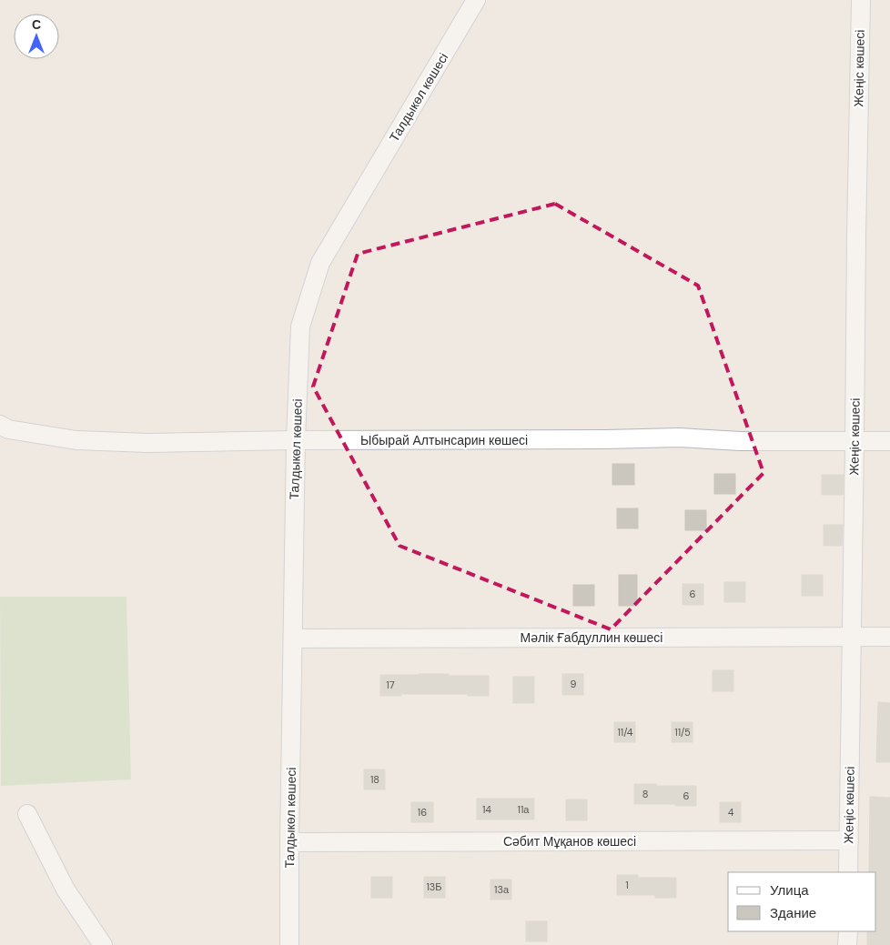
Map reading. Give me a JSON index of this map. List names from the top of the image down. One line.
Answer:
{"streets":{"street":["Жеңіс көшесі","Талдыкөл көшесі","Ыбырай Алтынсарин көшесі","Мәлік Ғабдуллин көшесі","Сәбит Мұқанов көшесі"]},"crossings":[["Жеңіс көшесі","Ыбырай Алтынсарин көшесі"],["Жеңіс көшесі","Мәлік Ғабдуллин көшесі"],["Жеңіс көшесі","Сәбит Мұқанов көшесі"],["Талдыкөл көшесі","Ыбырай Алтынсарин көшесі"],["Талдыкөл көшесі","Мәлік Ғабдуллин көшесі"],["Талдыкөл көшесі","Сәбит Мұқанов көшесі"]],"house_numbers":["6","9","17","11/4","11/5","18","8","6","14","11а","16","4","1","13Б","13а"],"legend":["Улица","Здание"],"north":"top"}
